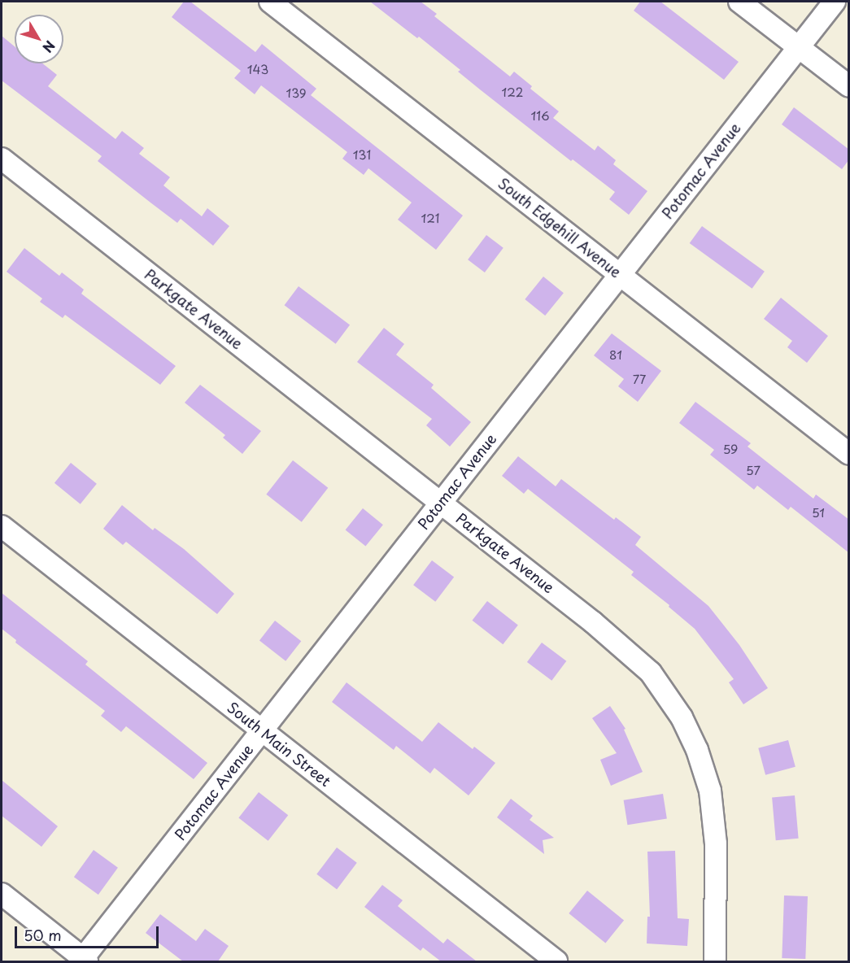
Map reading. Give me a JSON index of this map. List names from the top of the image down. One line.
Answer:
{"streets":{"street":["Potomac Avenue","South Edgehill Avenue","Parkgate Avenue","South Main Street"]},"crossings":[["Potomac Avenue","South Edgehill Avenue"],["Potomac Avenue","Parkgate Avenue"],["Potomac Avenue","South Main Street"]],"house_numbers":["143","122","139","116","131","121","81","77","59","57","51"],"scale_bar":"50 m","north":"bottom right"}
